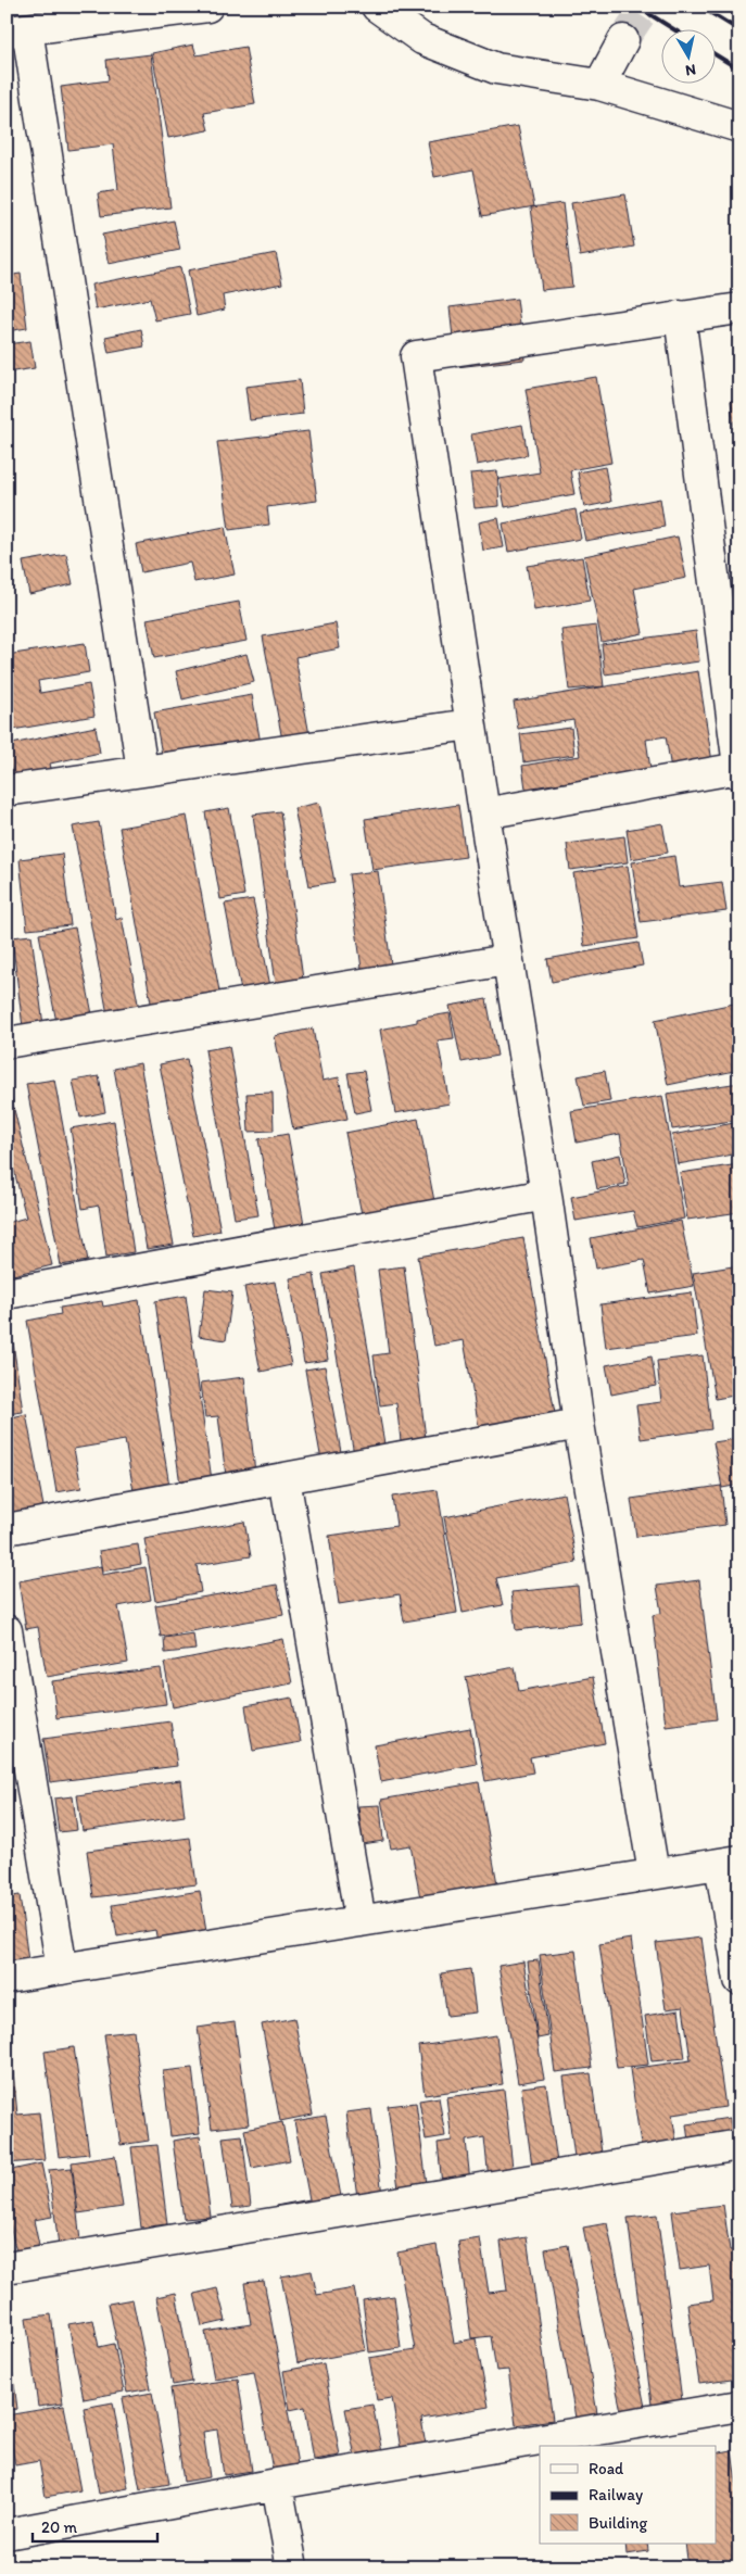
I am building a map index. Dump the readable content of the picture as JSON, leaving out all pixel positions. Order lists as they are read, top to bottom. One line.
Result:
{"legend":["Road","Railway","Building"],"scale_bar":"20 m","north":"bottom"}
